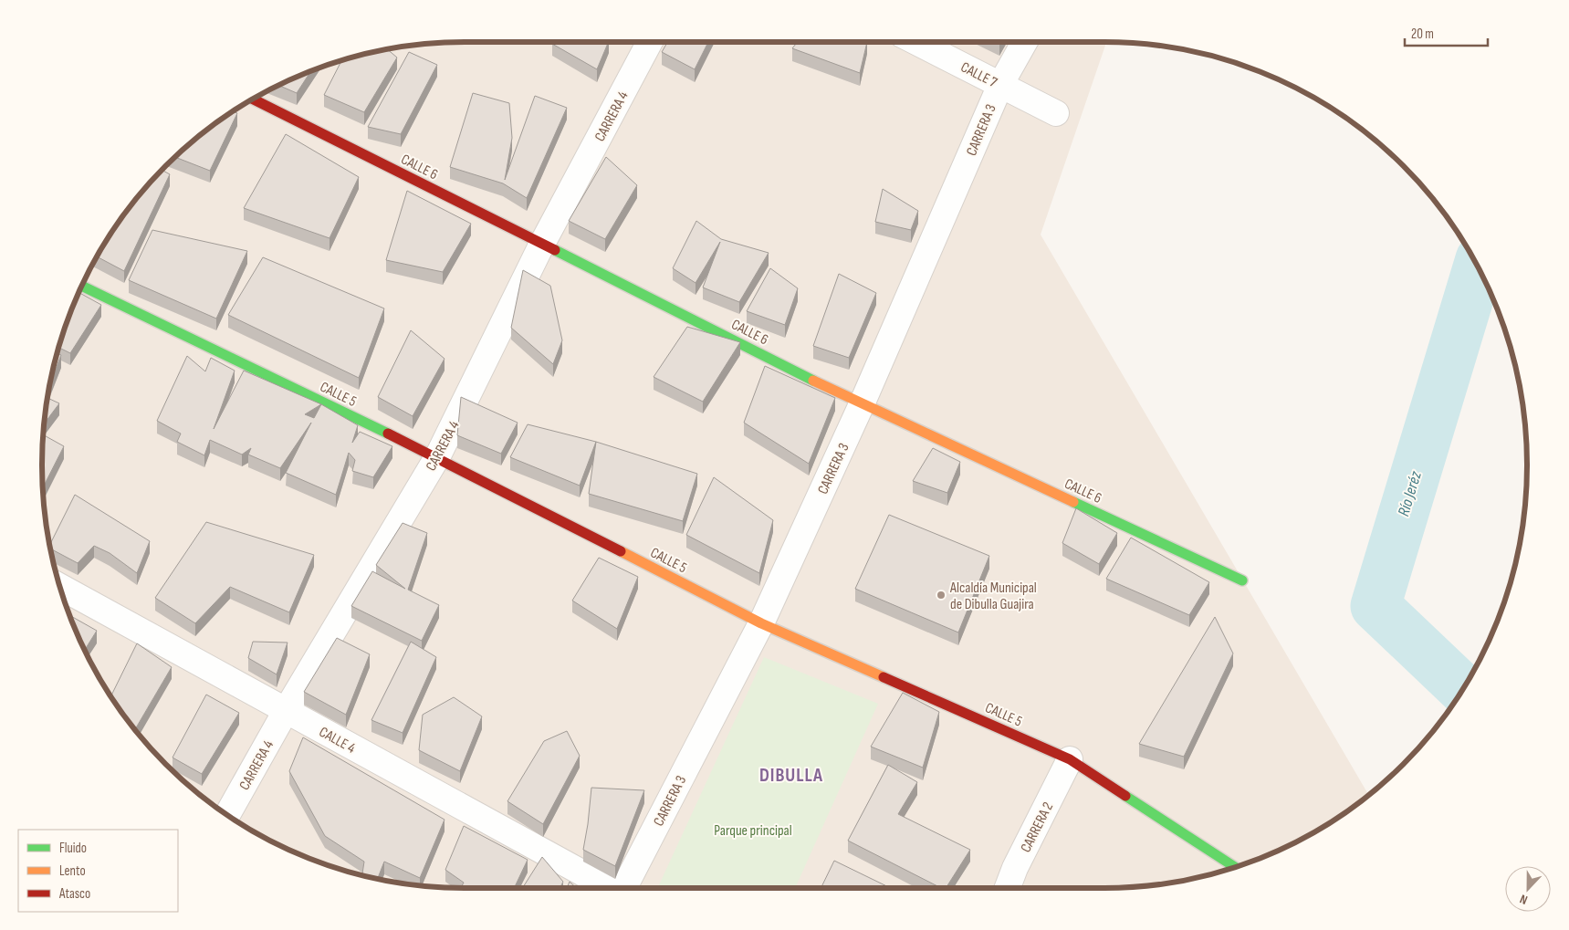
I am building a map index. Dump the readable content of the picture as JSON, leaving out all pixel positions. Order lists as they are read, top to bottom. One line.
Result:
{"streets":{"street":["CALLE 7","CARRERA 4","CARRERA 3","CALLE 6","CALLE 5","CALLE 4","CARRERA 2"]},"crossings":[["CALLE 7","CARRERA 3"],["CARRERA 4","CALLE 6"],["CARRERA 4","CALLE 5"],["CARRERA 4","CALLE 4"],["CARRERA 3","CALLE 6"],["CARRERA 3","CALLE 5"],["CALLE 5","CARRERA 2"]],"districts":["DIBULLA"],"water":["Río Jeréz"],"parks":["Parque principal"],"places":["Alcaldía Municipal de Dibulla Guajira"],"legend":["Fluido","Lento","Atasco"],"scale_bar":"20 m","north":"bottom"}
